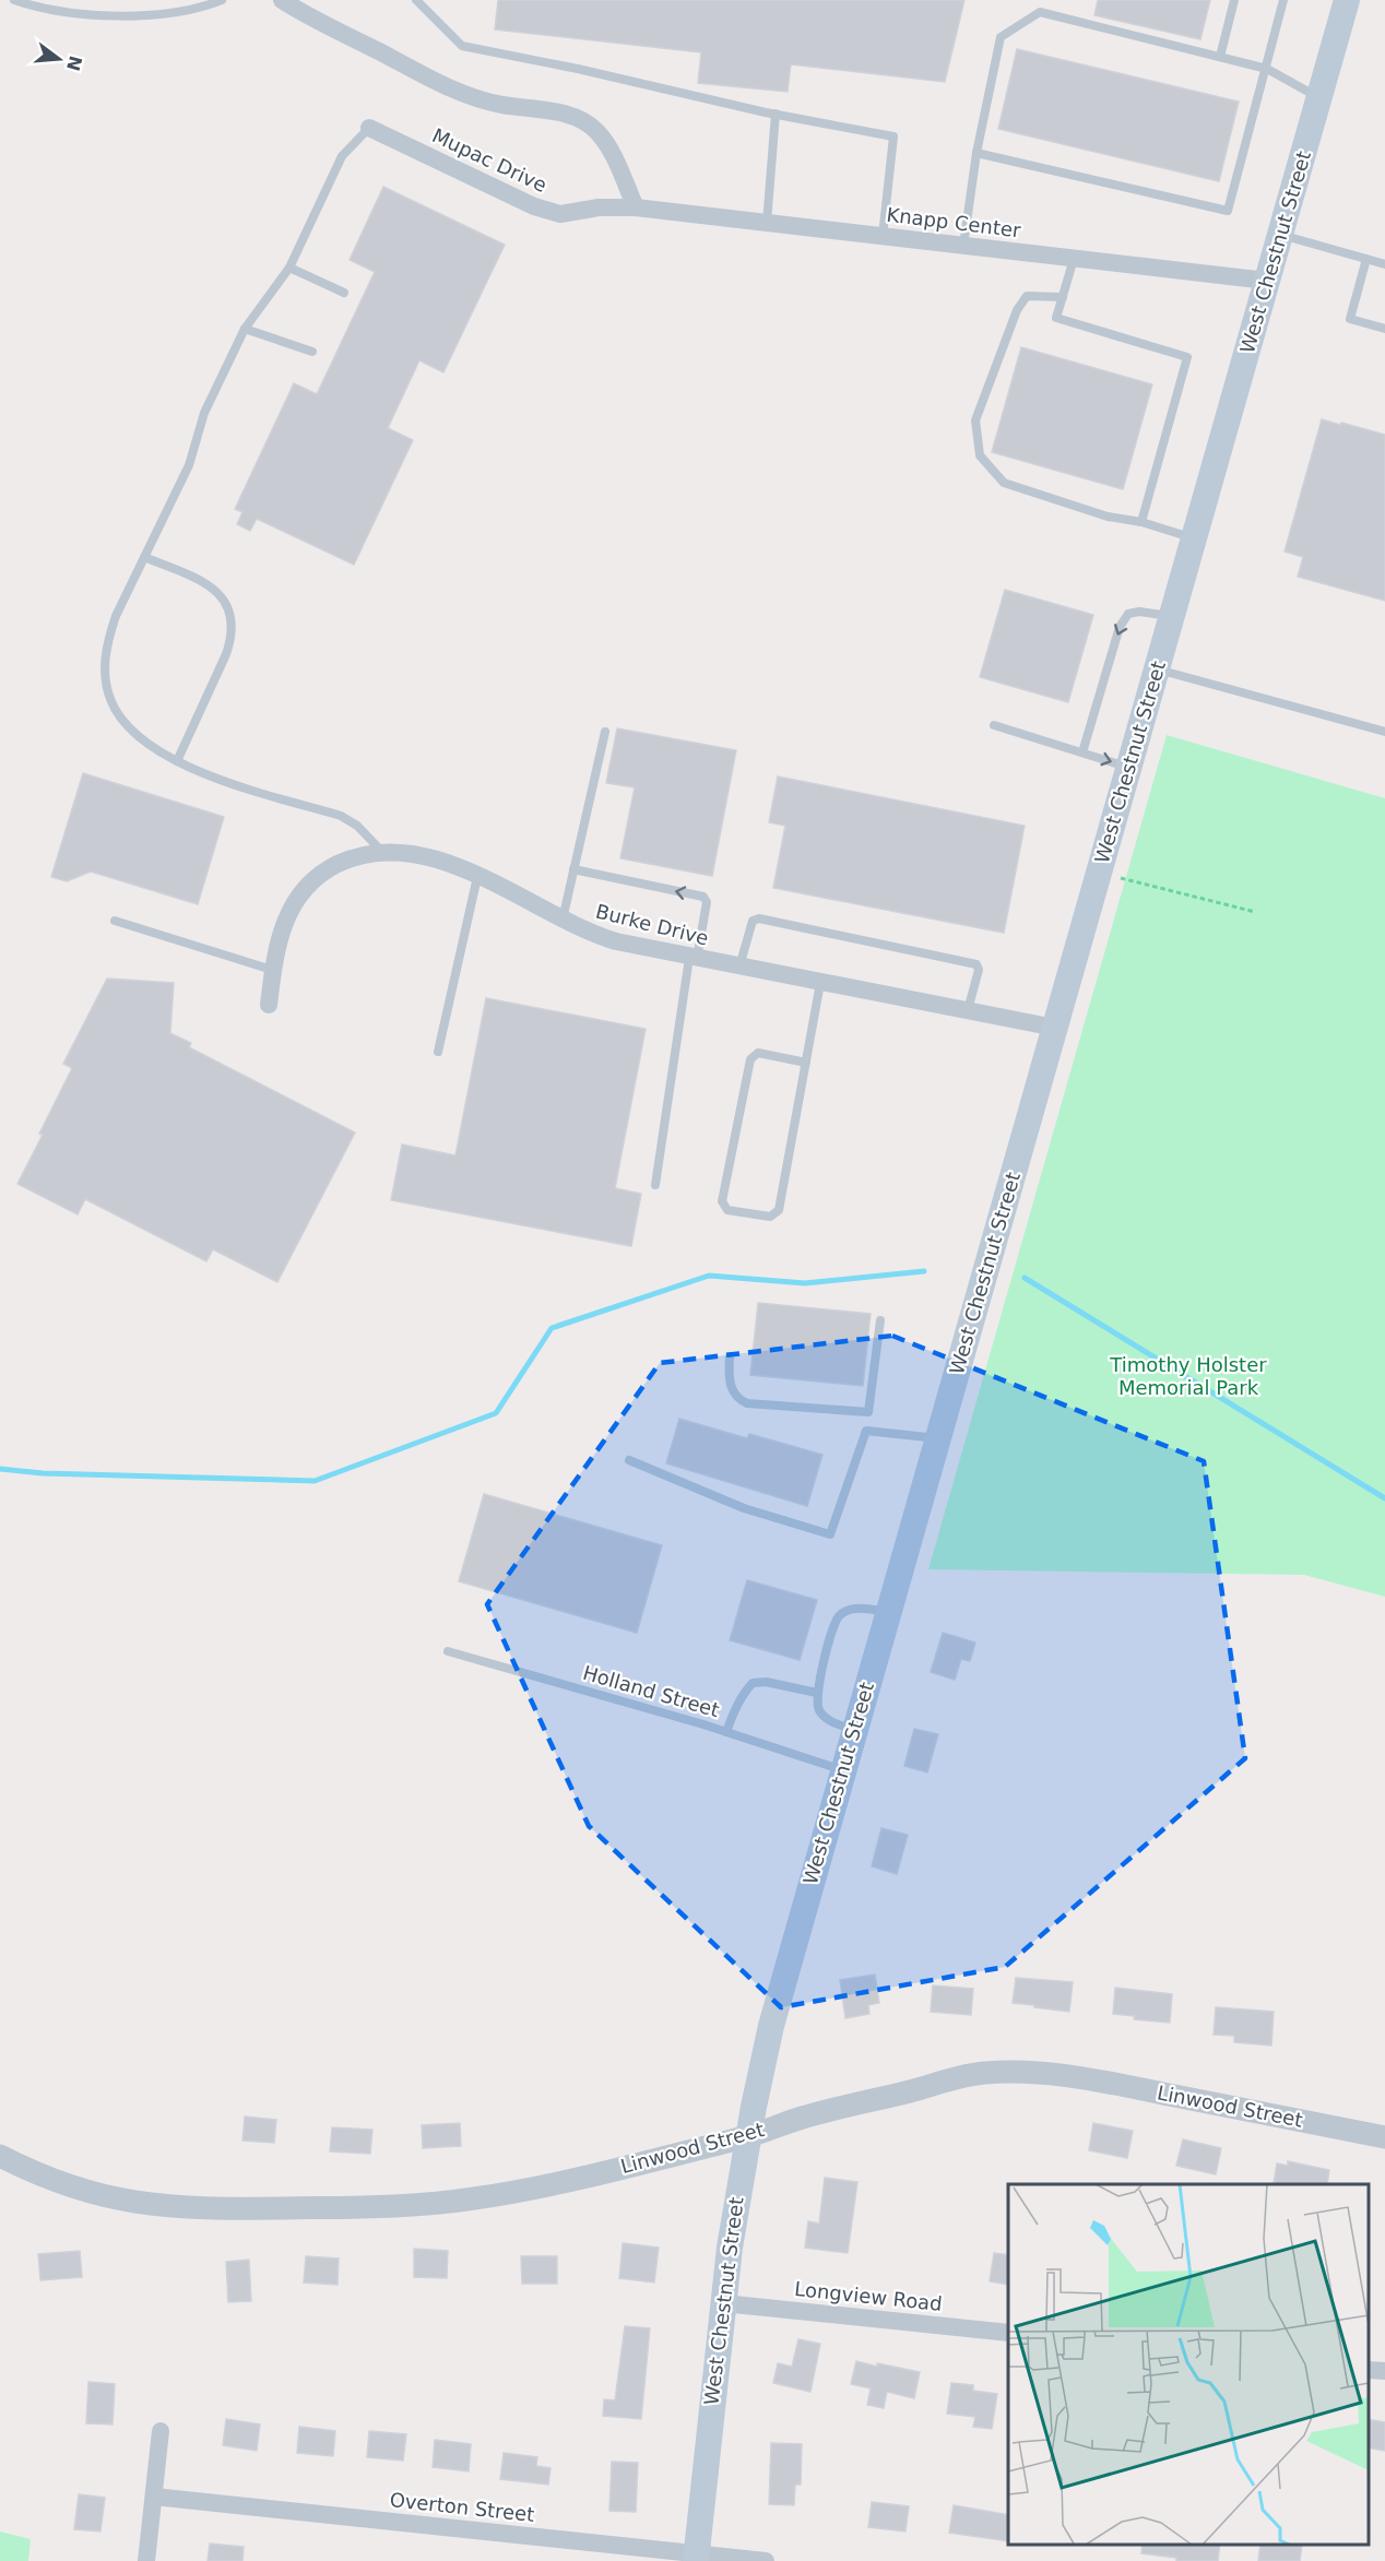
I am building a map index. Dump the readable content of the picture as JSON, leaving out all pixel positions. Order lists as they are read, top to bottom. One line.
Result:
{"streets":{"main road":["West Chestnut Street"],"street":["Mupac Drive","Knapp Center","Burke Drive","Linwood Street","Longview Road","Overton Street"],"lane":["Holland Street"]},"crossings":[["Mupac Drive","Knapp Center"],["Knapp Center","West Chestnut Street"],["West Chestnut Street","Burke Drive"],["West Chestnut Street","Holland Street"],["West Chestnut Street","Linwood Street"],["West Chestnut Street","Longview Road"],["West Chestnut Street","Overton Street"]],"parks":["Timothy Holster Memorial Park"],"north":"right"}
